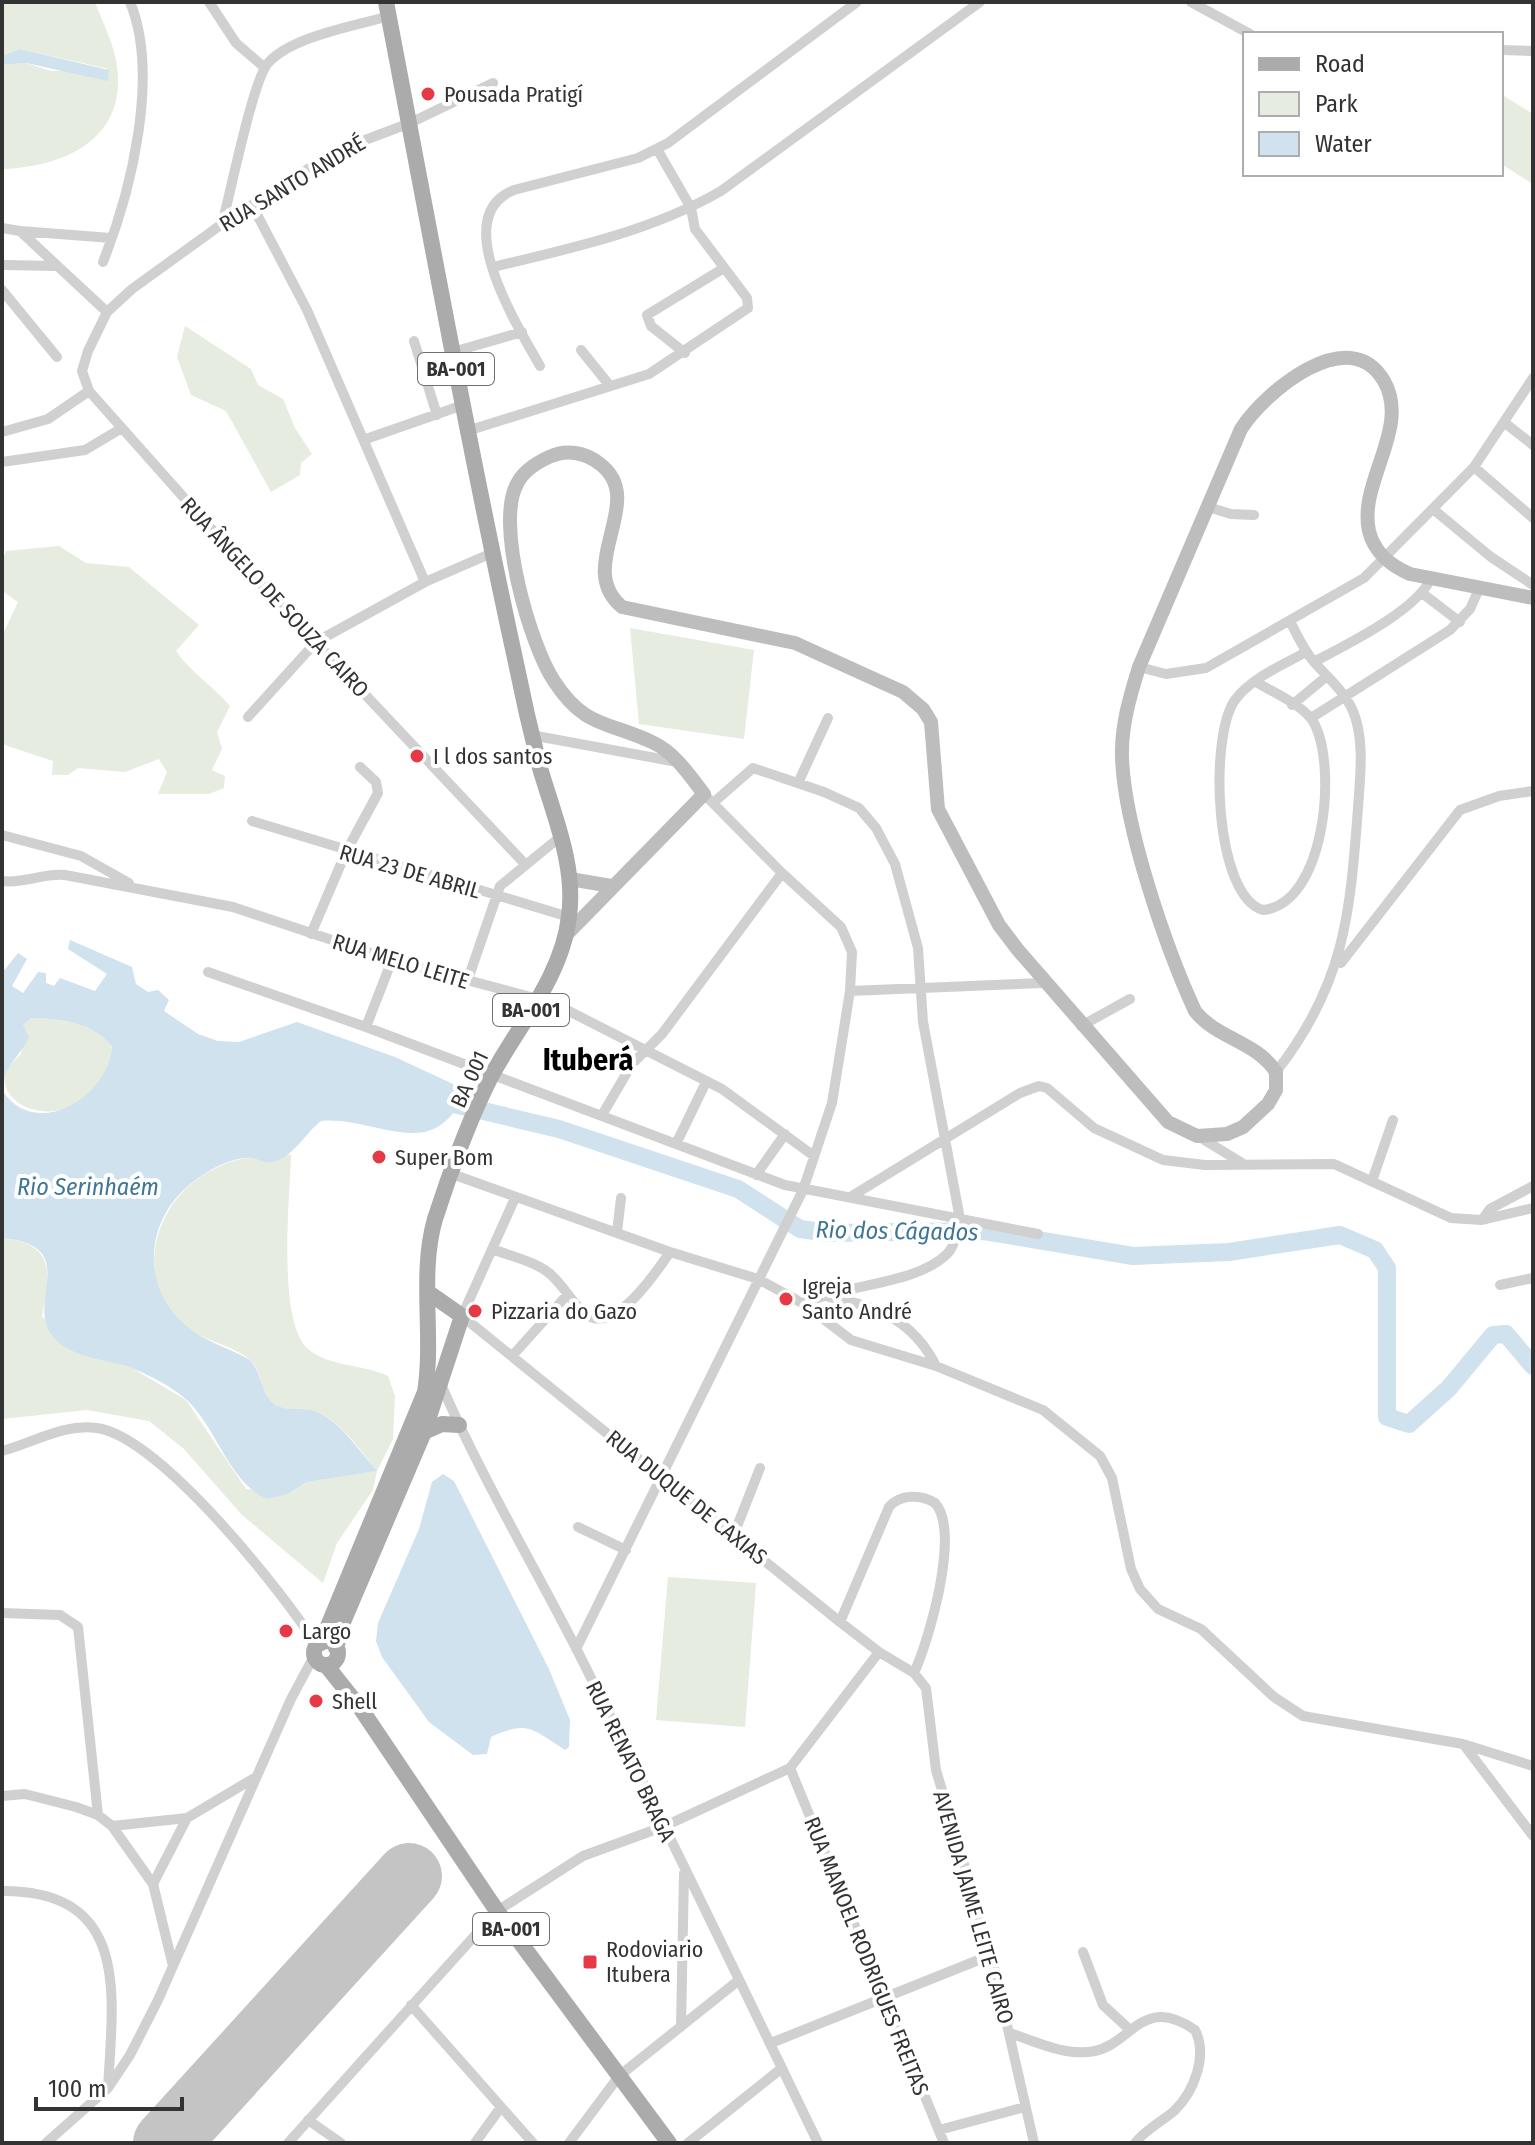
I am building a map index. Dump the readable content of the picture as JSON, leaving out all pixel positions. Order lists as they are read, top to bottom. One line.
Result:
{"streets":{"main road":["BA-001","BA 001"],"street":["RUA SANTO ANDRÉ","RUA ÂNGELO DE SOUZA CAIRO","RUA 23 DE ABRIL","RUA MELO LEITE","RUA DUQUE DE CAXIAS","RUA RENATO BRAGA","AVENIDA JAIME LEITE CAIRO","RUA MANOEL RODRIGUES FREITAS"]},"crossings":[["RUA SANTO ANDRÉ","BA-001"],["BA-001","RUA 23 DE ABRIL"],["BA-001","BA 001"],["RUA MELO LEITE","BA 001"],["RUA DUQUE DE CAXIAS","AVENIDA JAIME LEITE CAIRO"]],"districts":["Ituberá"],"water":["Rio Serinhaém","Rio dos Cágados"],"places":{"other":["Pousada Pratigí","I l dos santos","Super Bom","Igreja Santo André","Pizzaria do Gazo","Largo","Shell"],"transit":["Rodoviario Itubera"]},"legend":["Road","Park","Water"],"scale_bar":"100 m"}
